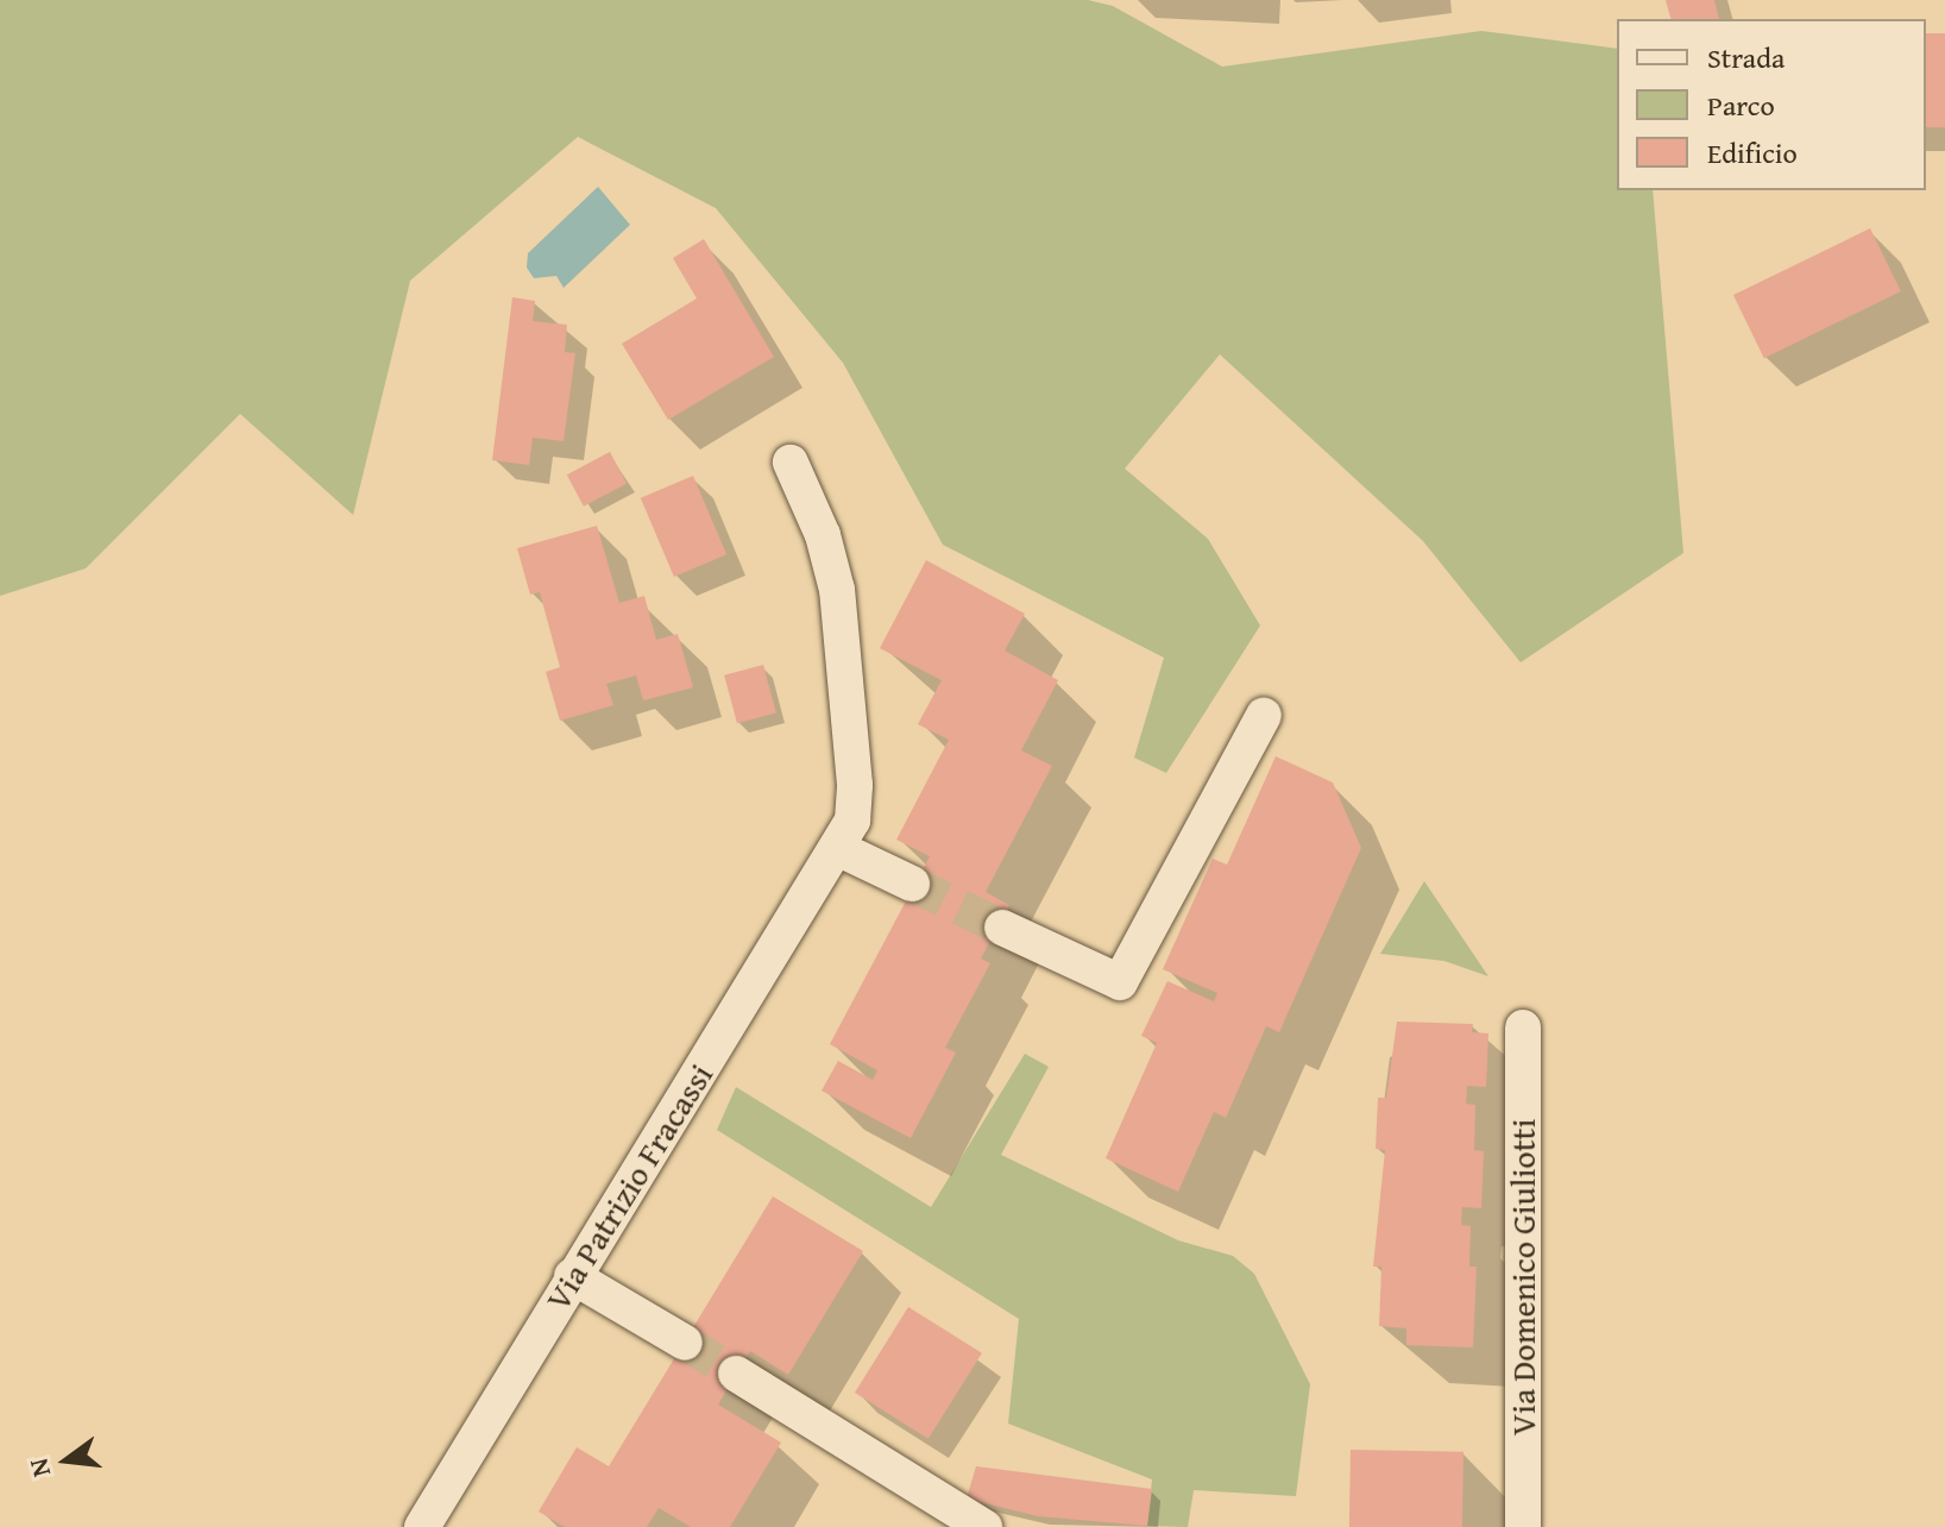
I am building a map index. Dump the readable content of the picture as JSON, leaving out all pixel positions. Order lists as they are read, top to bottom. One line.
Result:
{"streets":{"street":["Via Patrizio Fracassi","Via Domenico Giuliotti"]},"legend":["Strada","Parco","Edificio"],"north":"left"}
